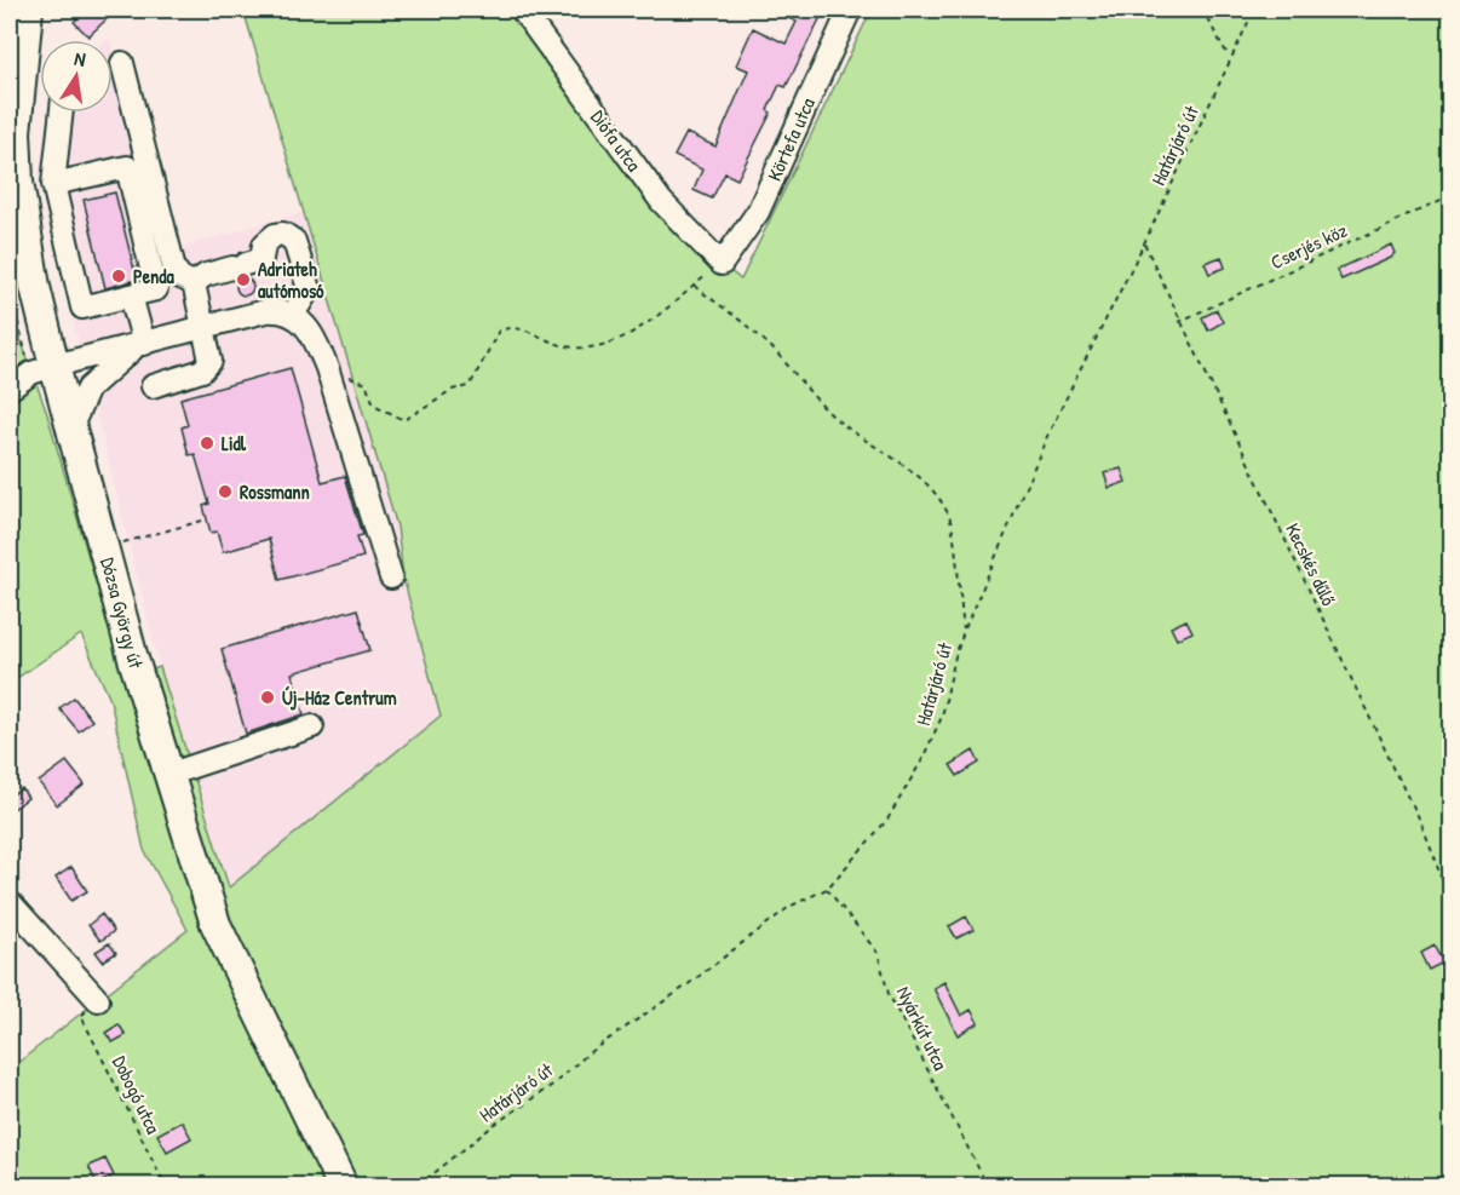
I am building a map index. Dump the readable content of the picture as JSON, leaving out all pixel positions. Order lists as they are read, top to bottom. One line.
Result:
{"streets":{"main road":["Dózsa György út"],"street":["Körtefa utca","Diófa utca"],"path":["Határjáró út","Cserjés köz","Kecskés dűlő","Nyárkút utca","Dobogó utca"]},"crossings":[["Körtefa utca","Diófa utca"],["Határjáró út","Kecskés dűlő"],["Határjáró út","Nyárkút utca"],["Cserjés köz","Kecskés dűlő"]],"places":["Penda","Adriateh autómosó","Lidl","Rossmann","Új-Ház Centrum"],"north":"top"}
